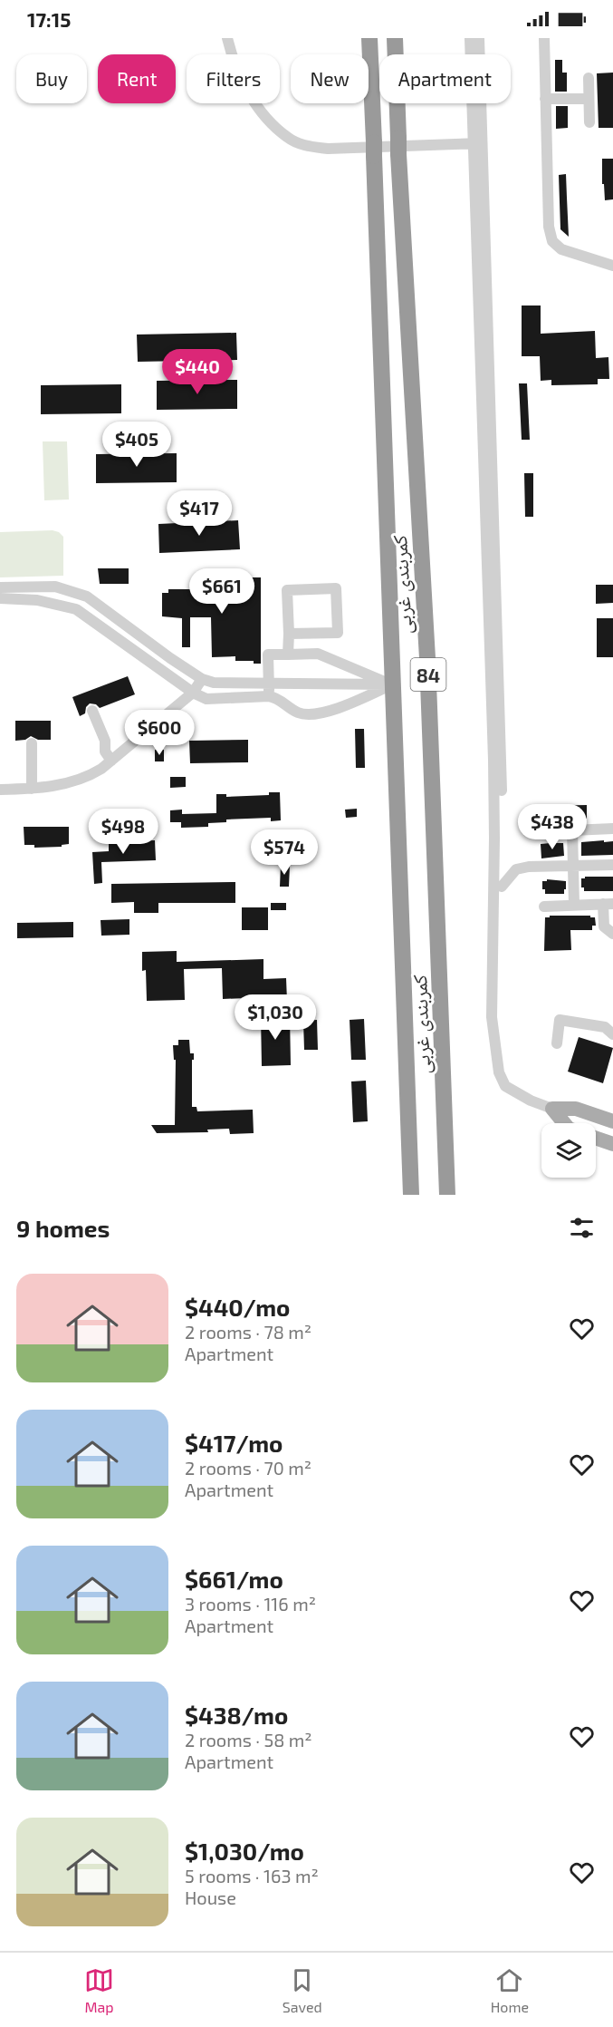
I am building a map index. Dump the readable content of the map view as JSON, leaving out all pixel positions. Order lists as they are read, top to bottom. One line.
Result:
{"streets":{"highway":["کمربندی غربی","84"]},"page":{"status":"17:15","chip":["Buy","Rent","Filters","New","Apartment"],"price":["$440","$405","$417","$661","$600","$438","$498","$574","$1,030"],"heading":"9 homes","list":[{"name":"$440/mo","note":"2 rooms · 78 m² · Apartment"},{"name":"$417/mo","note":"2 rooms · 70 m² · Apartment"},{"name":"$661/mo","note":"3 rooms · 116 m² · Apartment"},{"name":"$438/mo","note":"2 rooms · 58 m² · Apartment"},{"name":"$1,030/mo","note":"5 rooms · 163 m² · House"}],"tabs":["Map","Saved","Home"]}}
